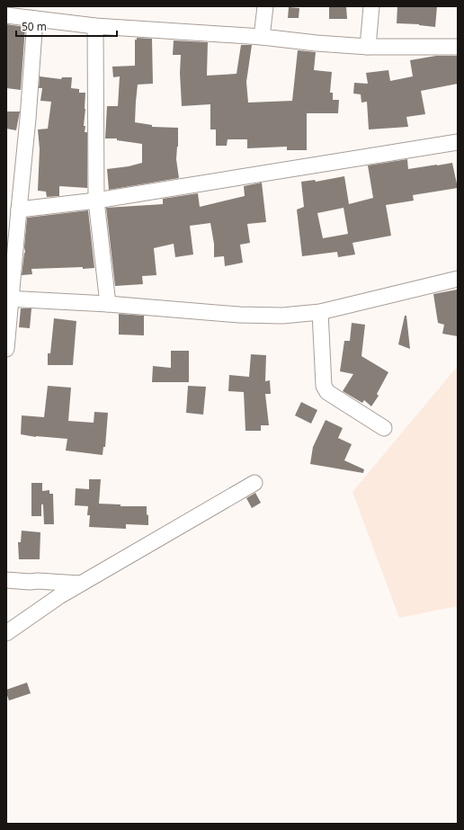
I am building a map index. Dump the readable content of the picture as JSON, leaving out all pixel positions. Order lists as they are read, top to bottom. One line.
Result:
{"scale_bar":"50 m"}
